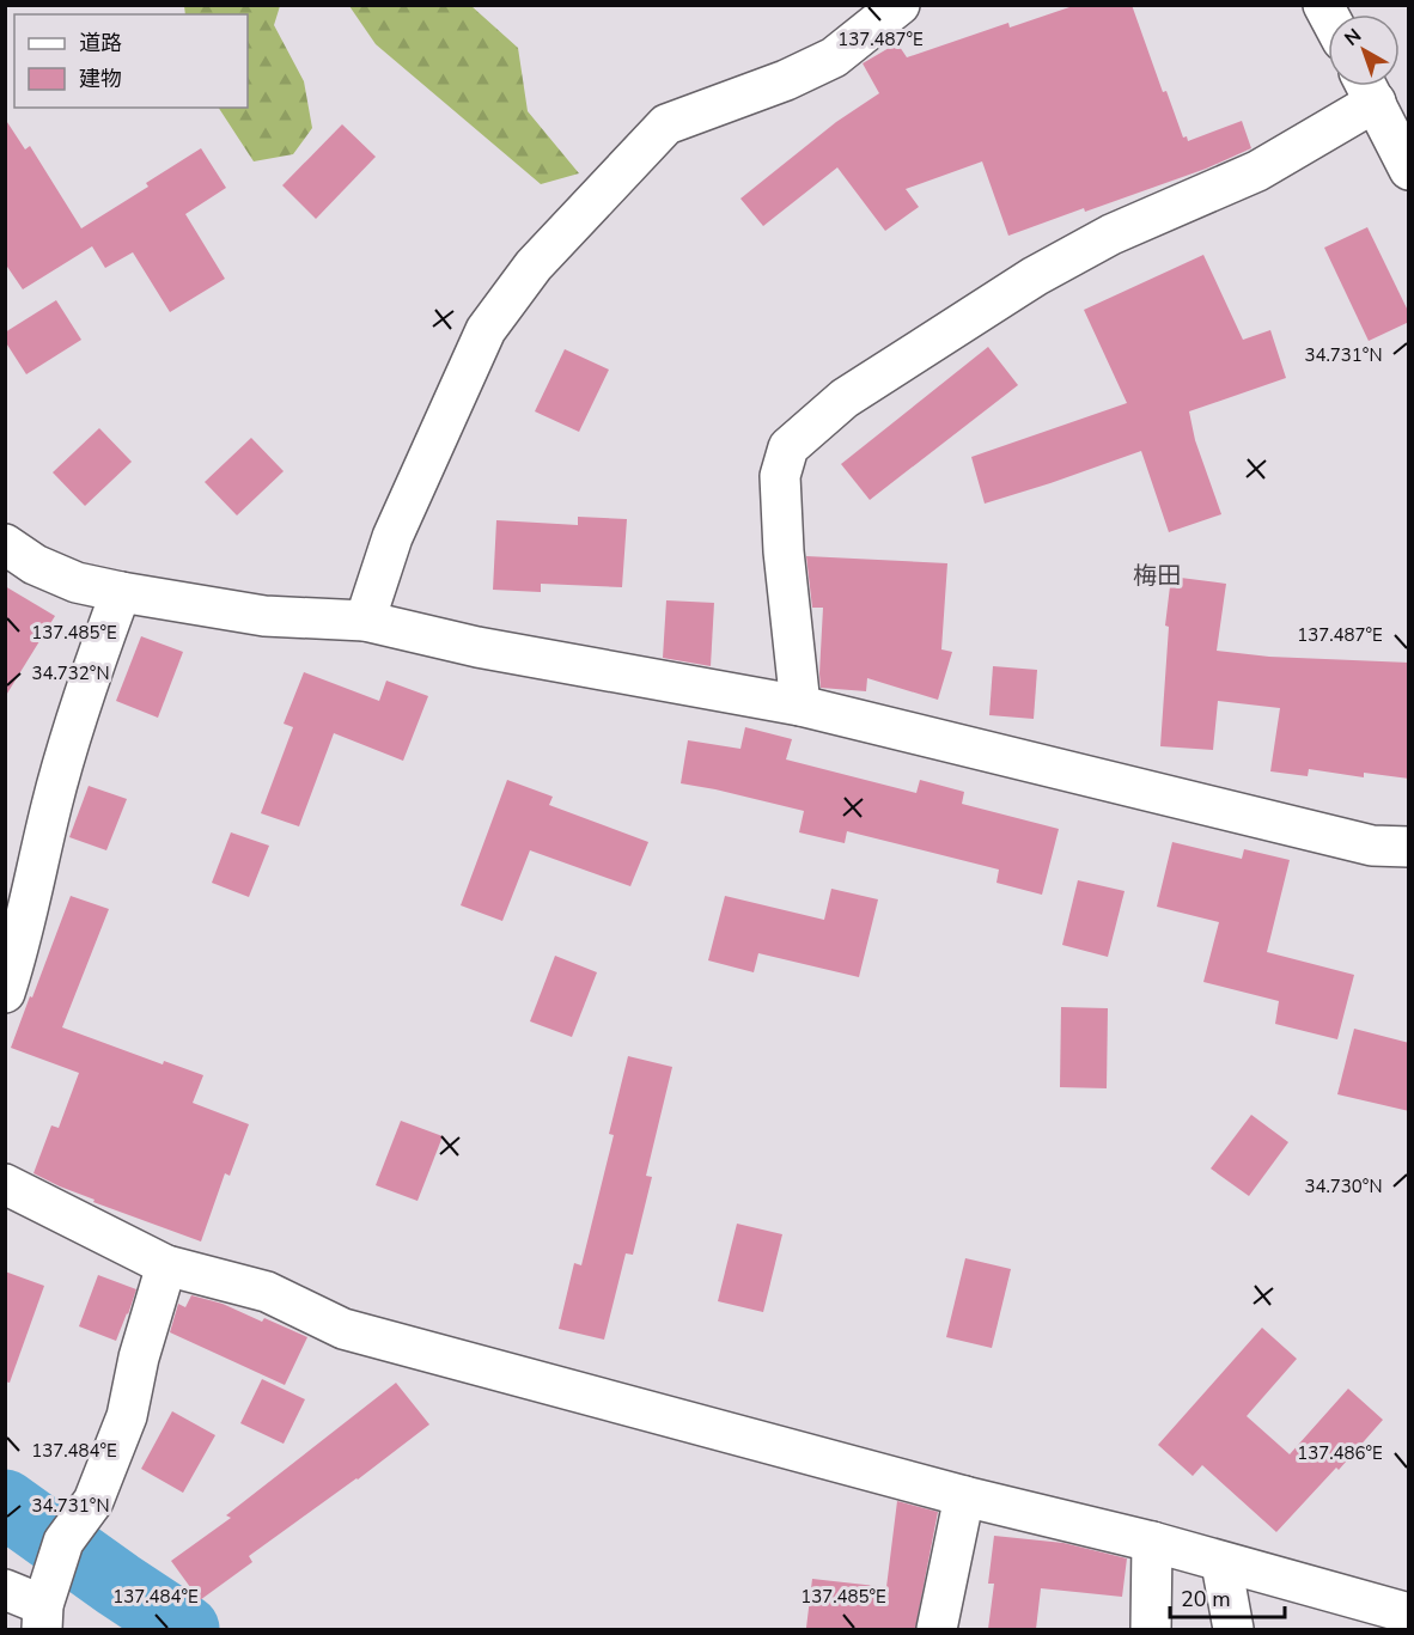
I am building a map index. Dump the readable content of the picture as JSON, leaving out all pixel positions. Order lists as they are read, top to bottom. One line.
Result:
{"districts":["梅田"],"legend":["道路","建物"],"scale_bar":"20 m","north":"top left","coordinates":["137.487°E","34.731°N","137.485°E","34.732°N","34.730°N","137.484°E","137.486°E"]}
